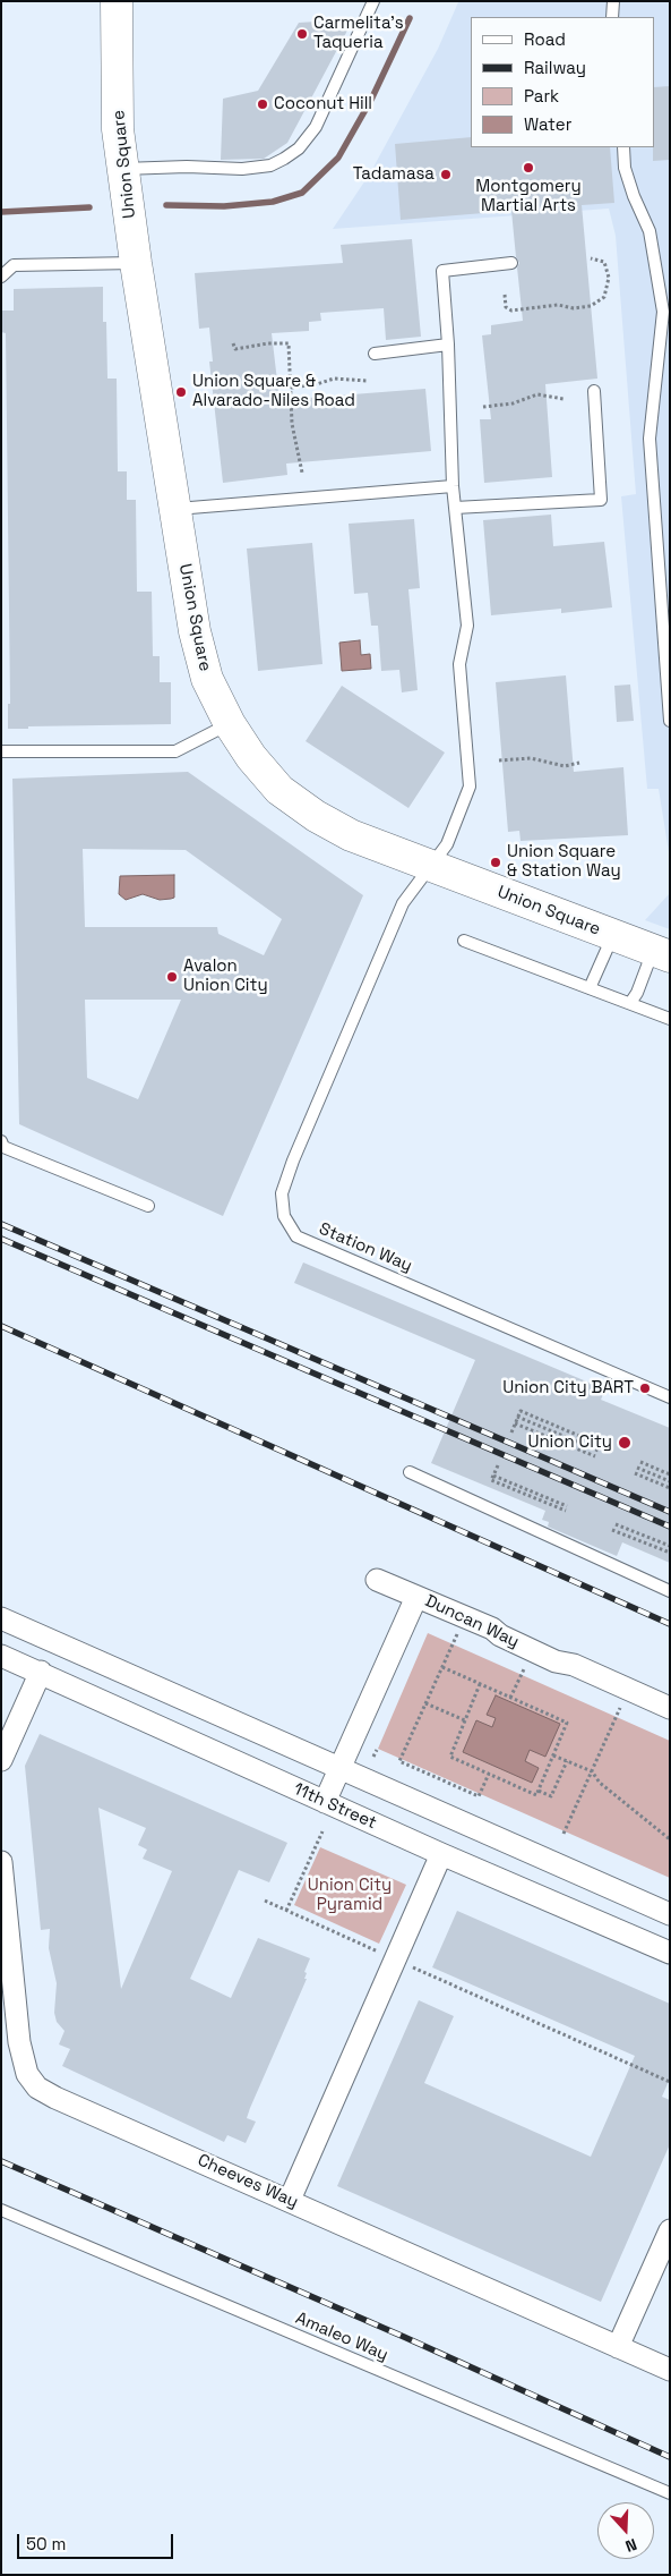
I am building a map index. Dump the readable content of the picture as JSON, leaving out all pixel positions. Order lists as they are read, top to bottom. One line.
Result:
{"streets":{"street":["Union Square","Duncan Way","11th Street","Cheeves Way"],"lane":["Station Way","Amaleo Way"]},"crossings":[["Union Square","Station Way"],["Duncan Way","11th Street"]],"parks":["Union City Pyramid"],"places":["Carmelita's Taqueria","Coconut Hill","Montgomery Martial Arts","Tadamasa","Union Square & Alvarado-Niles Road","Union Square & Station Way","Avalon Union City","Union City BART","Union City"],"legend":["Road","Railway","Park","Water"],"scale_bar":"50 m","north":"bottom"}
